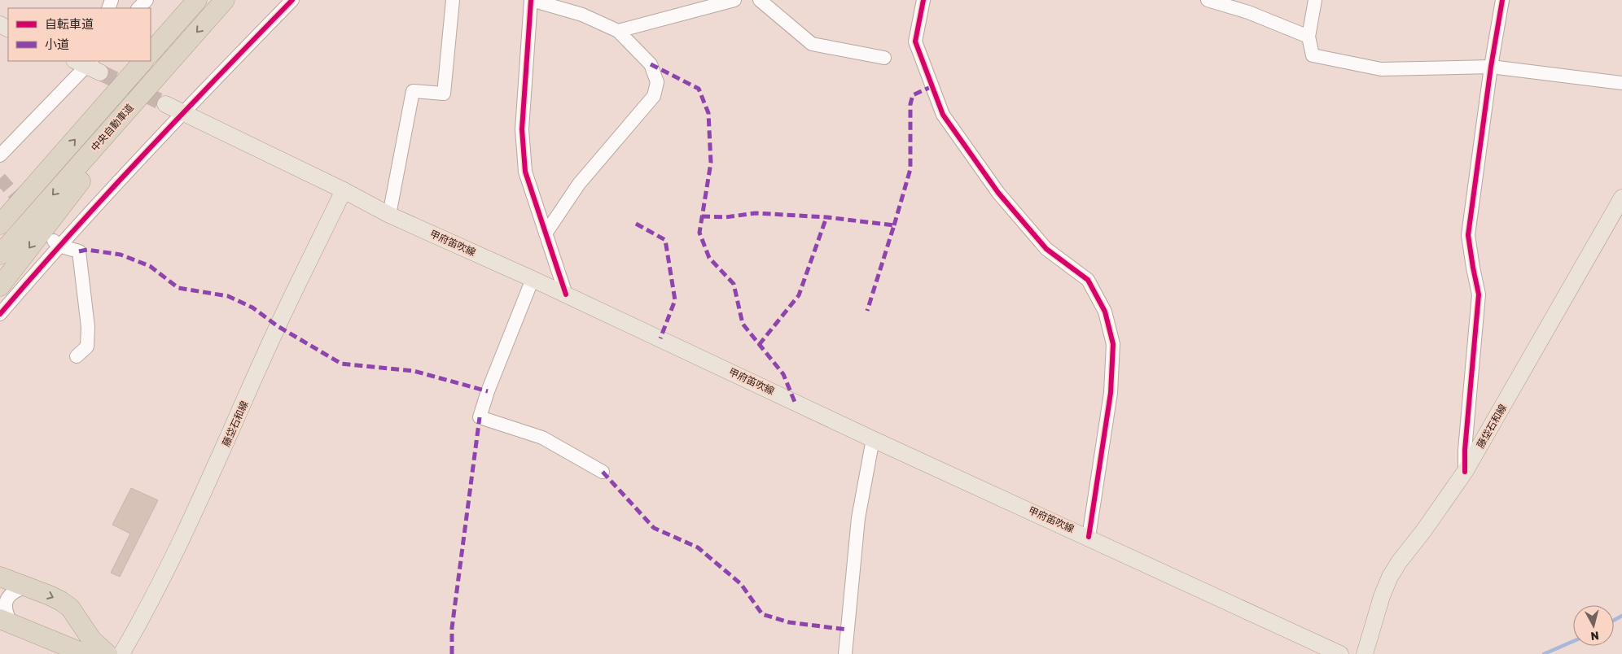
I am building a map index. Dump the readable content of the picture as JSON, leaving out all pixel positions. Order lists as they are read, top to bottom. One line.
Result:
{"streets":{"highway":["中央自動車道"],"main road":["甲府笛吹線","藤垈石和線"]},"crossings":[["甲府笛吹線","藤垈石和線"]],"legend":["自転車道","小道"],"north":"bottom"}
